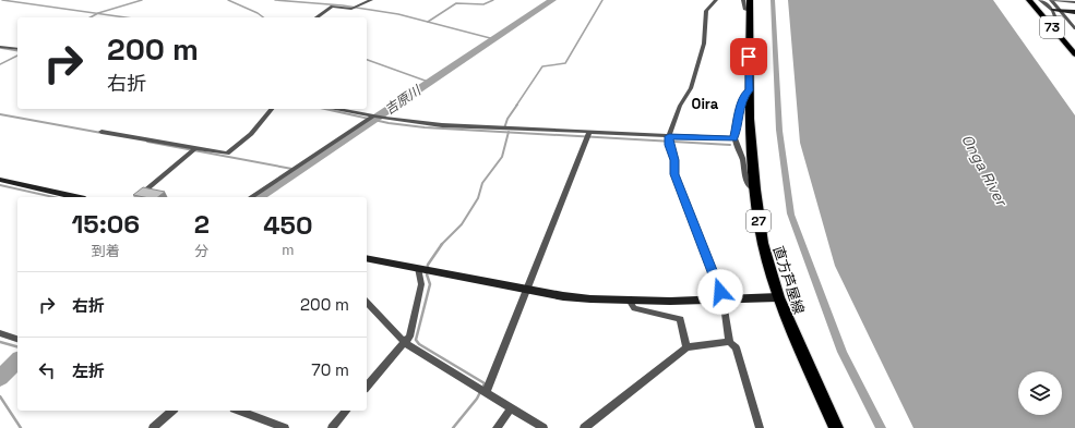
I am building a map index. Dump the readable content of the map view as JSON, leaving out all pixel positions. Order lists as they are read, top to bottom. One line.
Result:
{"streets":{"main road":["73","27","直方芦屋線"]},"districts":["Oira"],"water":["吉原川","Onga River"],"page":{"turn":["200 m","右折"],"eta":["15:06","到着","2","分","450","m"],"list":[{"name":"右折","value":"200 m"},{"name":"左折","value":"70 m"}]}}
